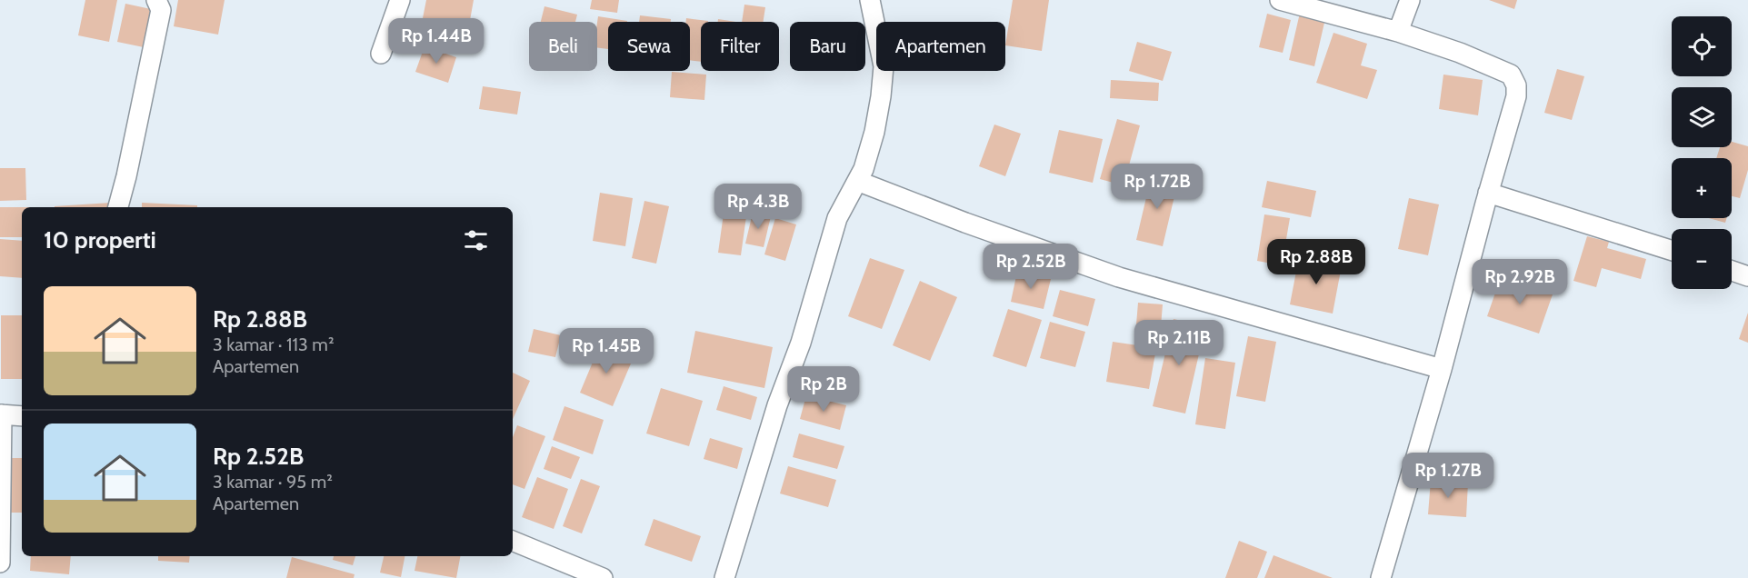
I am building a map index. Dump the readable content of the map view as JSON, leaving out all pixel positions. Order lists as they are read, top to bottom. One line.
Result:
{"page":{"map_buttons":["+","−"],"price":["Rp 1.44B","Rp 1.72B","Rp 4.3B","Rp 2.88B","Rp 2.52B","Rp 2.92B","Rp 2.11B","Rp 1.45B","Rp 2B","Rp 1.27B"],"chip":["Beli","Sewa","Filter","Baru","Apartemen"],"heading":"10 properti","list":[{"name":"Rp 2.88B","note":"3 kamar · 113 m² · Apartemen"},{"name":"Rp 2.52B","note":"3 kamar · 95 m² · Apartemen"}]}}
